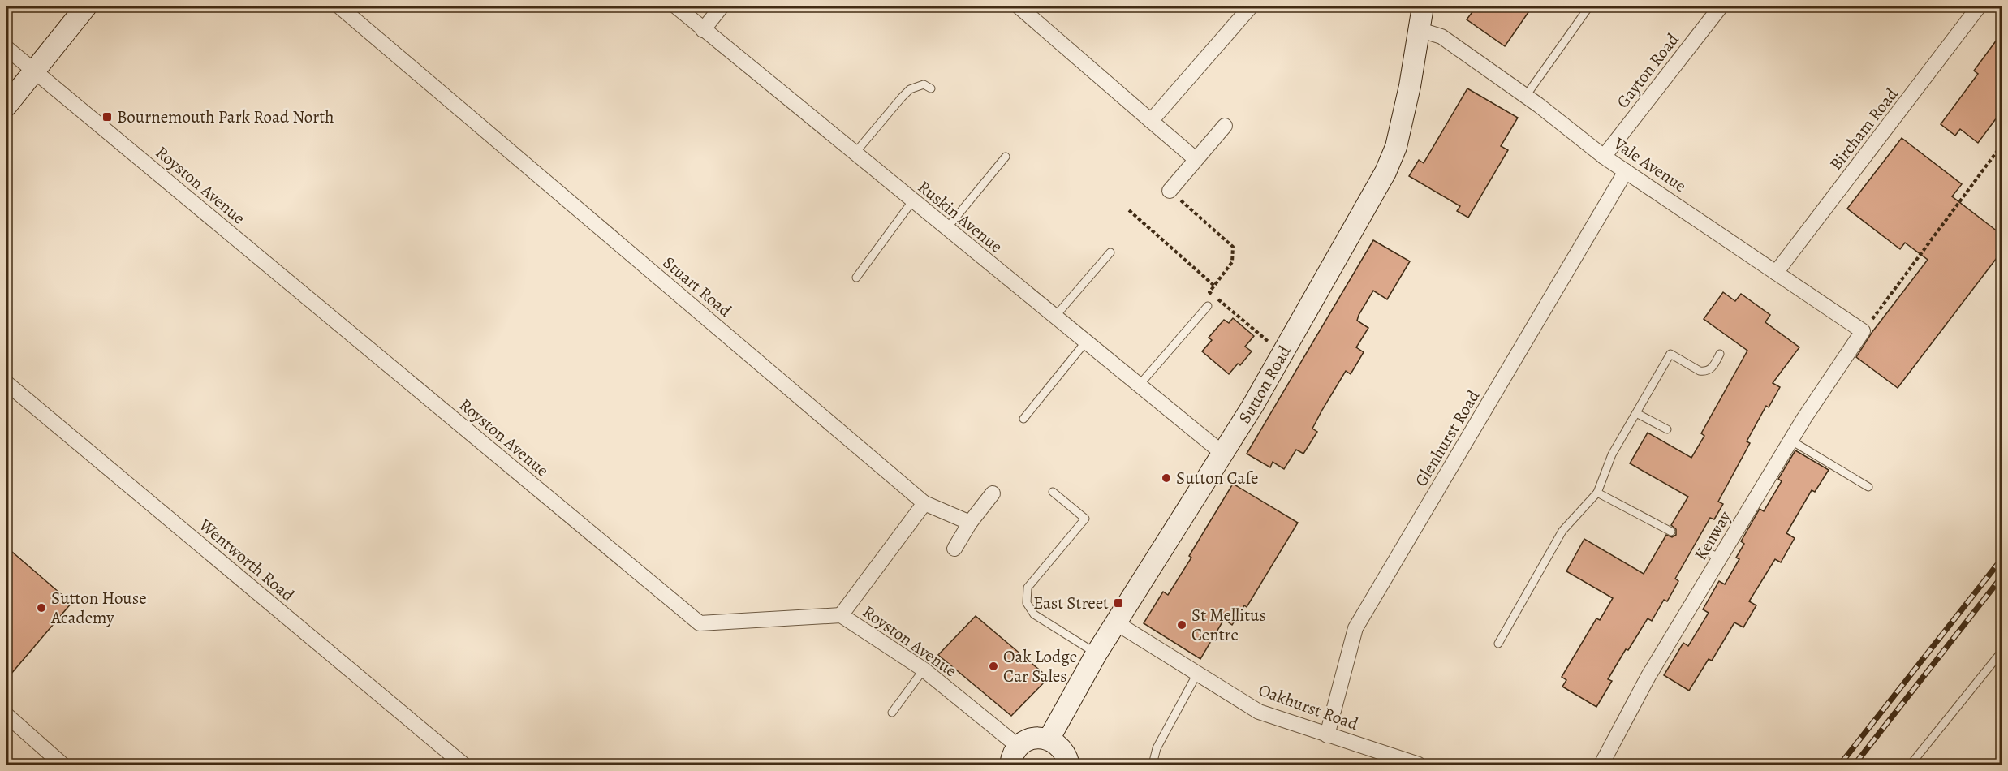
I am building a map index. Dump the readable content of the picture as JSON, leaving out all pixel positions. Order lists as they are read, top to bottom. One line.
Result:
{"streets":{"main road":["Sutton Road"],"street":["Gayton Road","Bircham Road","Vale Avenue","Royston Avenue","Ruskin Avenue","Stuart Road","Glenhurst Road","Kenway","Wentworth Road","Oakhurst Road"]},"crossings":[["Gayton Road","Vale Avenue"],["Bircham Road","Vale Avenue"],["Vale Avenue","Sutton Road"],["Vale Avenue","Glenhurst Road"],["Vale Avenue","Kenway"],["Ruskin Avenue","Sutton Road"],["Sutton Road","Oakhurst Road"],["Glenhurst Road","Oakhurst Road"]],"places":{"transit":["Bournemouth Park Road North","East Street"],"other":["Sutton Cafe","Sutton House Academy","St Mellitus Centre","Oak Lodge Car Sales"]}}
